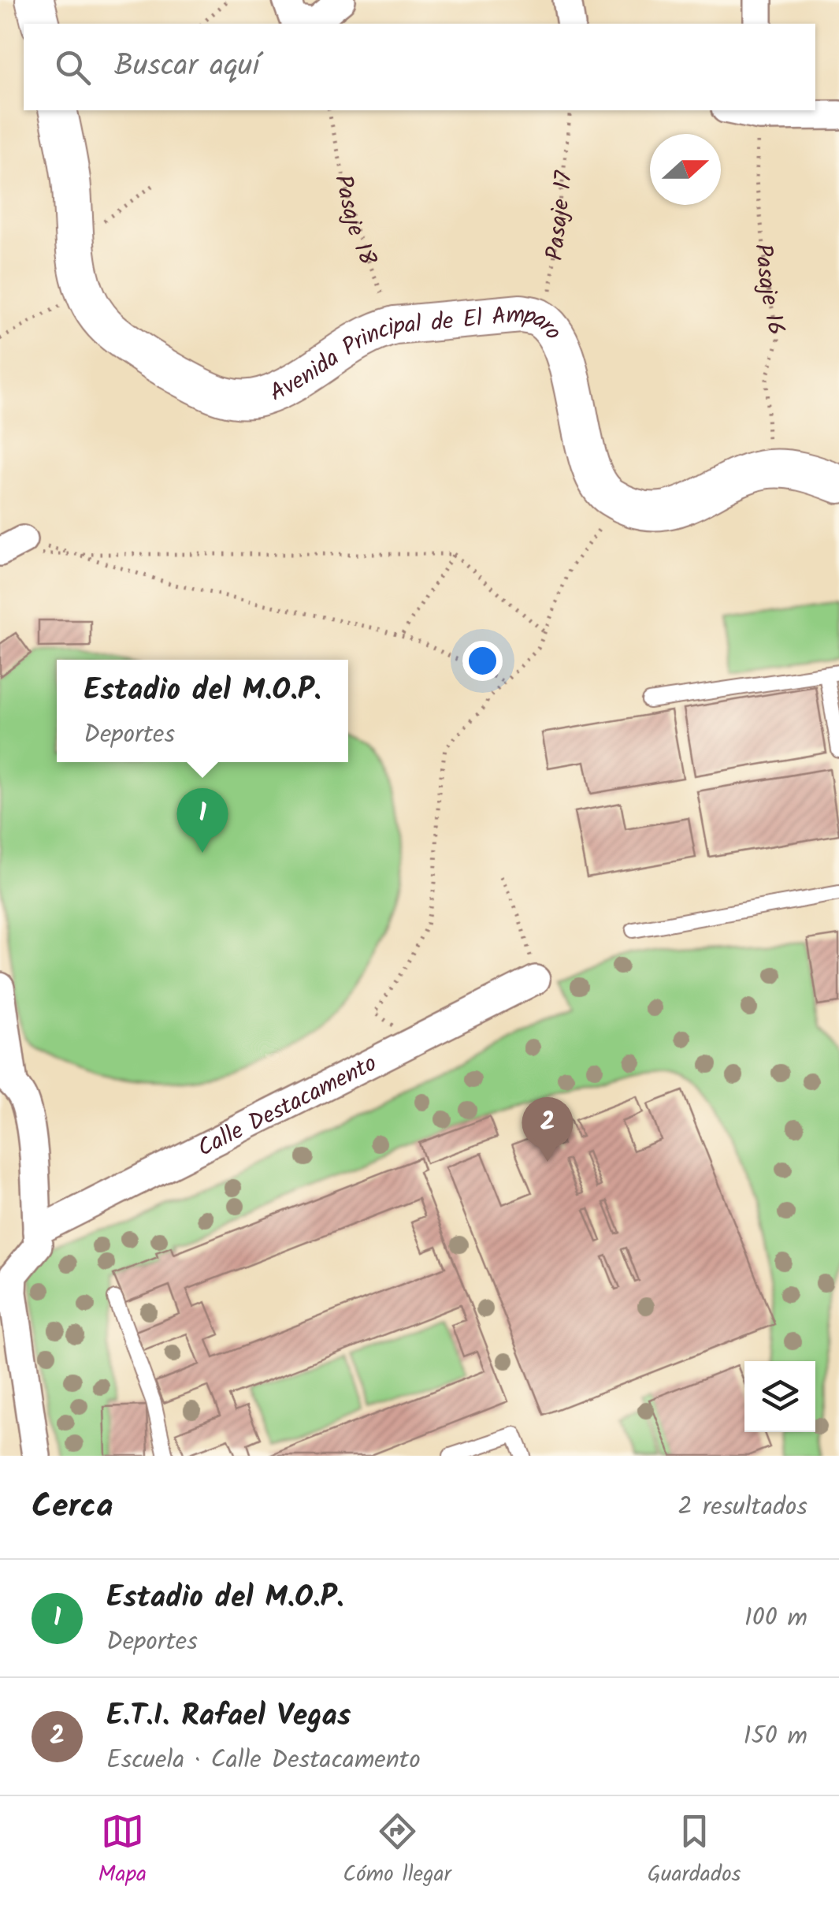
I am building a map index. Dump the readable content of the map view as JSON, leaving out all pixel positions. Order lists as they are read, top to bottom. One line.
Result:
{"streets":{"main road":["Avenida Principal de El Amparo"],"street":["Calle Destacamento"],"path":["Pasaje 17","Pasaje 18","Pasaje 16"]},"crossings":[["Pasaje 17","Avenida Principal de El Amparo"],["Pasaje 18","Avenida Principal de El Amparo"],["Pasaje 16","Avenida Principal de El Amparo"]],"north":"right","page":{"search":"Buscar aquí","popup":["Estadio del M.O.P.","Deportes"],"pins":["1","2"],"heading":["Cerca","2 resultados"],"list":[{"mark":"1","name":"Estadio del M.O.P.","note":"Deportes","value":"100 m"},{"mark":"2","name":"E.T.I. Rafael Vegas","note":"Escuela · Calle Destacamento","value":"150 m"}],"nav":["Mapa","Cómo llegar","Guardados"]}}
